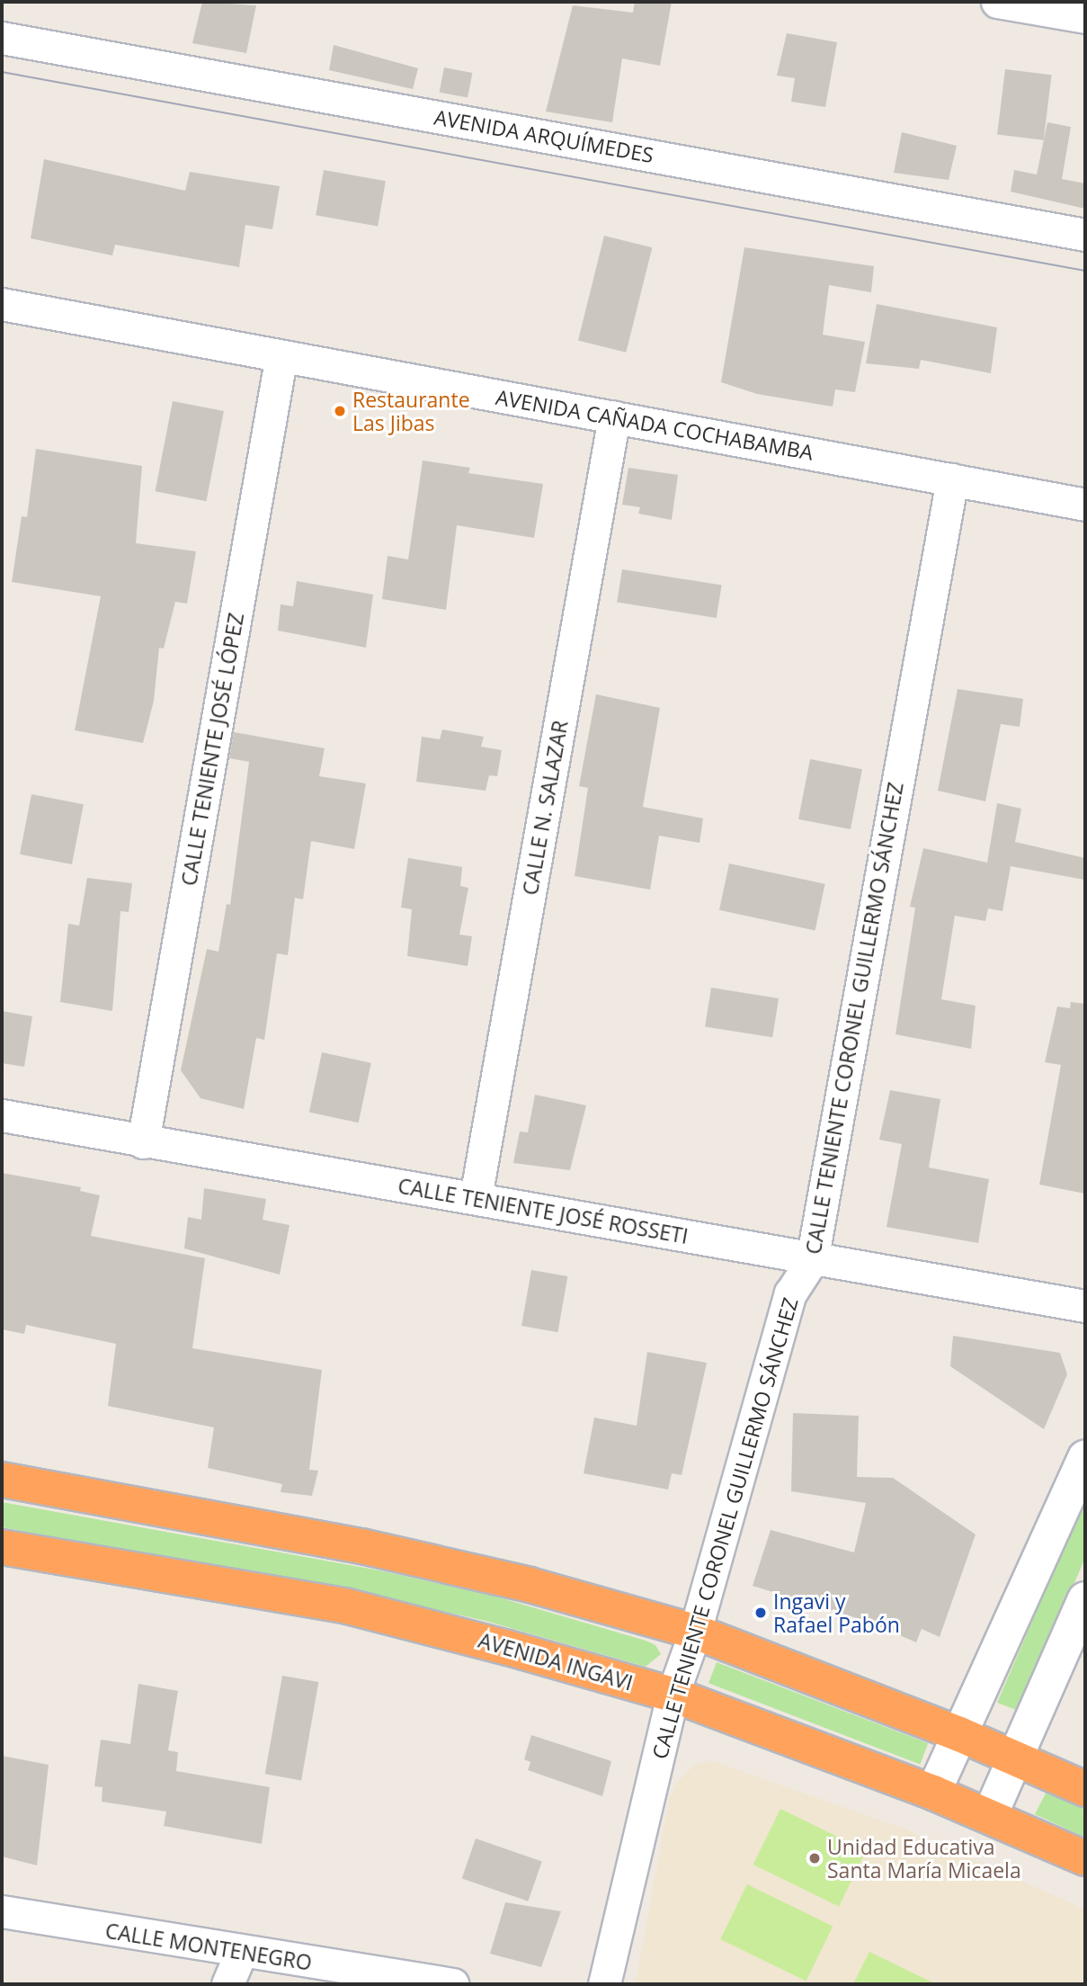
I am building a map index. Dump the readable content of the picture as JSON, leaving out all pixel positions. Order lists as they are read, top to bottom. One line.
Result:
{"streets":{"highway":["AVENIDA INGAVI"],"street":["AVENIDA ARQUÍMEDES","AVENIDA CAÑADA COCHABAMBA","CALLE TENIENTE JOSÉ LÓPEZ","CALLE N. SALAZAR","CALLE TENIENTE CORONEL GUILLERMO SÁNCHEZ","CALLE TENIENTE JOSÉ ROSSETI","CALLE MONTENEGRO"]},"crossings":[["AVENIDA CAÑADA COCHABAMBA","CALLE TENIENTE JOSÉ LÓPEZ"],["AVENIDA CAÑADA COCHABAMBA","CALLE N. SALAZAR"],["AVENIDA CAÑADA COCHABAMBA","CALLE TENIENTE CORONEL GUILLERMO SÁNCHEZ"],["CALLE TENIENTE JOSÉ LÓPEZ","CALLE TENIENTE JOSÉ ROSSETI"],["CALLE N. SALAZAR","CALLE TENIENTE JOSÉ ROSSETI"],["CALLE TENIENTE CORONEL GUILLERMO SÁNCHEZ","CALLE TENIENTE JOSÉ ROSSETI"],["CALLE TENIENTE CORONEL GUILLERMO SÁNCHEZ","AVENIDA INGAVI"]],"places":["Restaurante Las Jibas","Ingavi y Rafael Pabón","Unidad Educativa Santa María Micaela"]}
